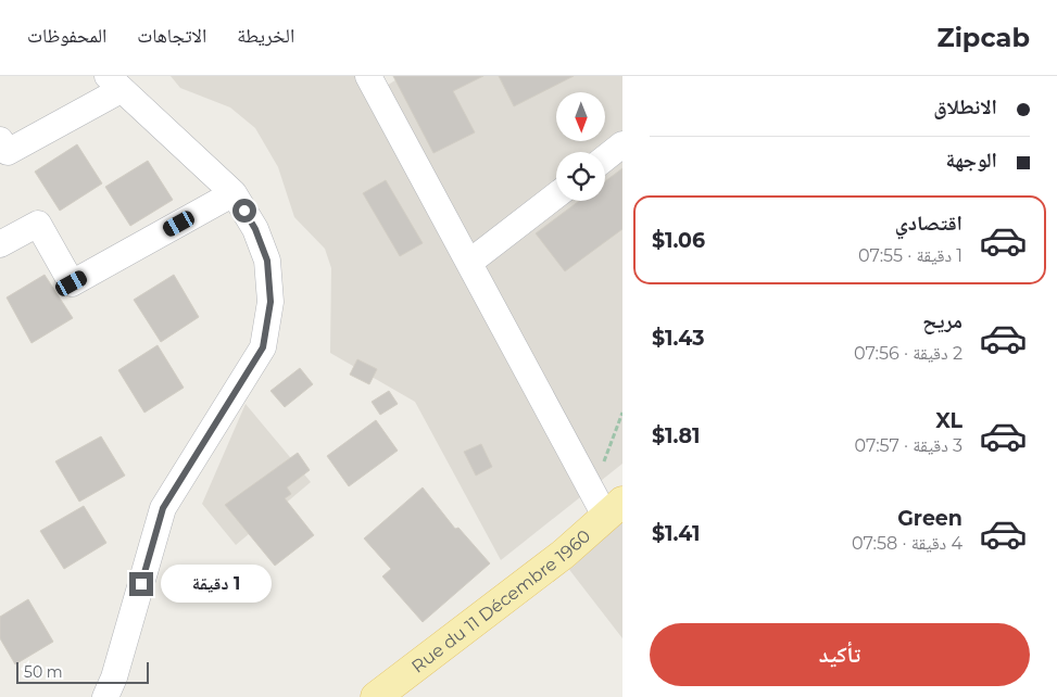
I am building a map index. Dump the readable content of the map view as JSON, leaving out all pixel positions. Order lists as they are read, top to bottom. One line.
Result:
{"streets":{"main road":["Rue du 11 Décembre 1960"]},"scale_bar":"50 m","north":"bottom","page":{"header":"Zipcab","nav":["الخريطة","الاتجاهات","المحفوظات"],"banner":["الانطلاق","الوجهة"],"list":[{"name":"اقتصادي","note":"1 دقيقة · 07:55","value":"$1.06"},{"name":"مريح","note":"2 دقيقة · 07:56","value":"$1.43"},{"name":"XL","note":"3 دقيقة · 07:57","value":"$1.81"},{"name":"Green","note":"4 دقيقة · 07:58","value":"$1.41"}],"bubble":"1 دقيقة","buttons":"تأكيد","scale":"50 m"}}
